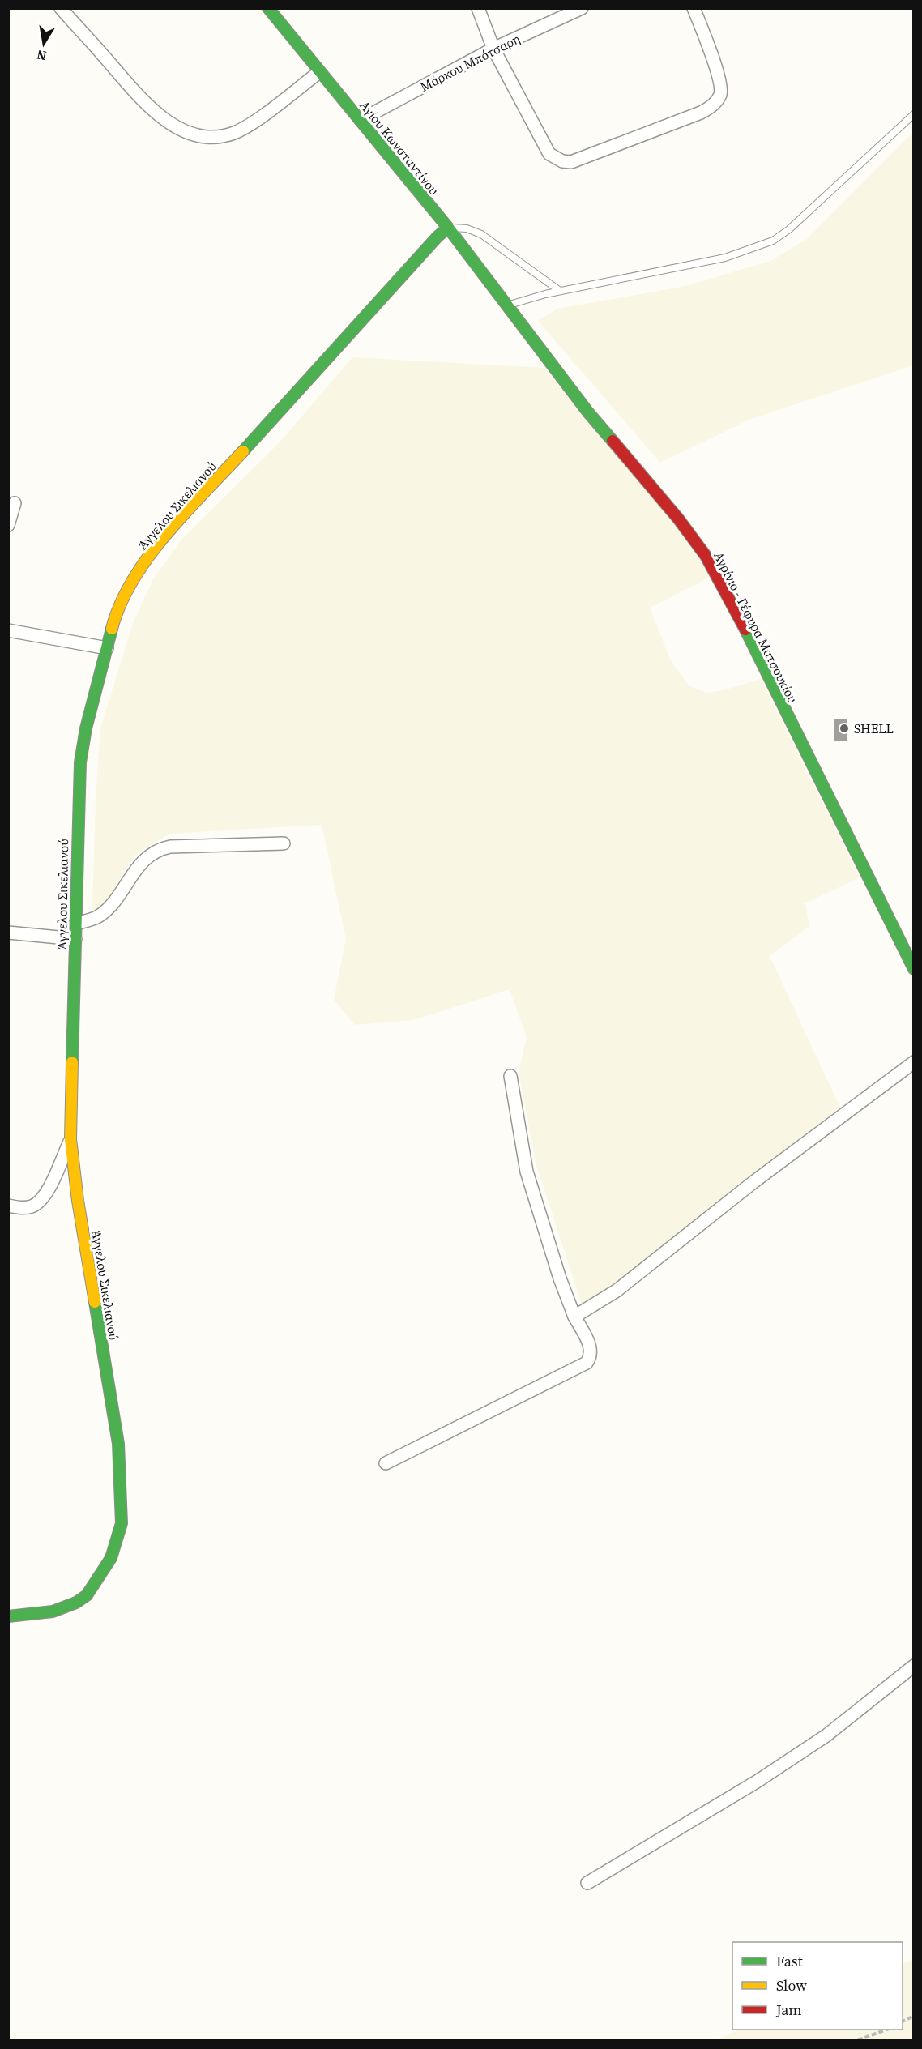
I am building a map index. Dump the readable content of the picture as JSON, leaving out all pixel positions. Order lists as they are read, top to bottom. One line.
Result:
{"streets":{"street":["Μάρκου Μπότσαρη","Αγίου Κωνσταντίνου","Άγγελου Σικελιανού","Αγρίνιο - Γέφυρα Ματσουκίου"]},"crossings":[["Μάρκου Μπότσαρη","Αγίου Κωνσταντίνου"],["Αγίου Κωνσταντίνου","Άγγελου Σικελιανού"],["Αγίου Κωνσταντίνου","Αγρίνιο - Γέφυρα Ματσουκίου"]],"places":["SHELL"],"legend":["Fast","Slow","Jam"],"north":"bottom"}
